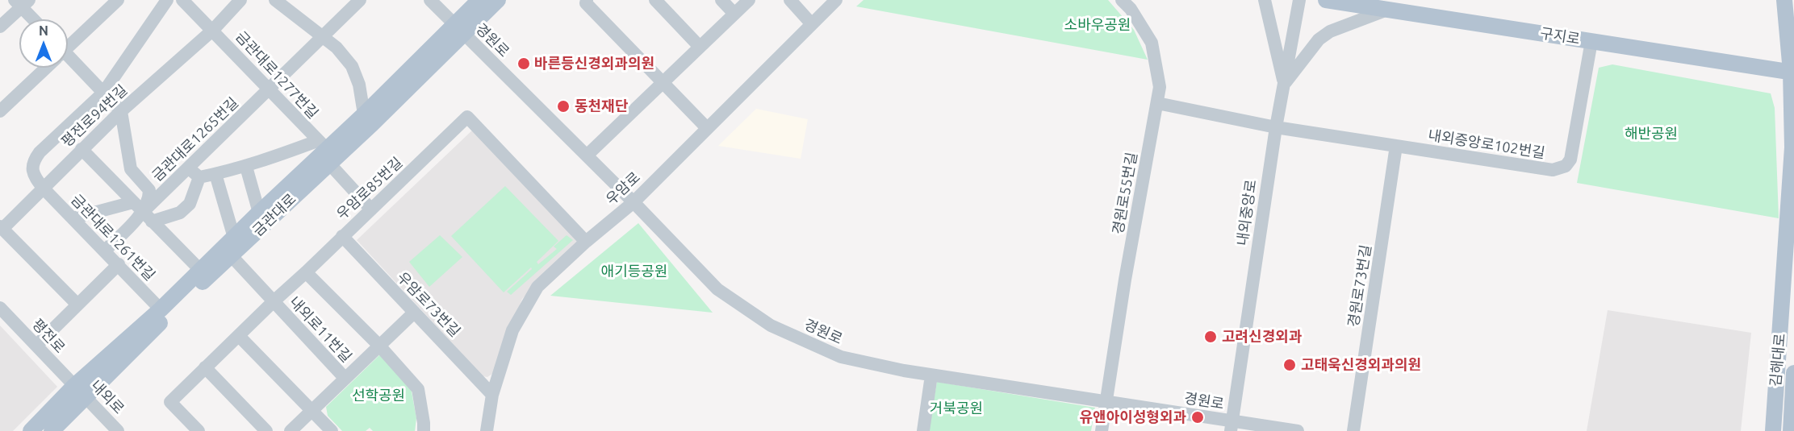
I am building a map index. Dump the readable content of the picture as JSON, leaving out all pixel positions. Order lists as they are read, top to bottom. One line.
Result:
{"streets":{"main road":["구지로","금관대로","김해대로"],"street":["경원로","금관대로1277번길","평전로94번길","금관대로1265번길","내외중앙로102번길","우암로85번길","우암로","경원로55번길","내외중앙로","금관대로1261번길","경원로73번길","우암로73번길","내외로11번길","평전로","내외로"]},"crossings":[["구지로","내외중앙로102번길"],["구지로","김해대로"],["경원로","우암로"],["경원로","경원로55번길"],["경원로","내외중앙로"],["경원로","금관대로"],["금관대로1277번길","평전로94번길"],["금관대로1277번길","금관대로1265번길"],["금관대로1277번길","금관대로"],["평전로94번길","금관대로1261번길"],["금관대로1265번길","금관대로1261번길"],["내외중앙로102번길","경원로55번길"],["내외중앙로102번길","내외중앙로"],["내외중앙로102번길","경원로73번길"],["우암로85번길","우암로"],["우암로85번길","우암로73번길"],["우암로85번길","내외로11번길"],["우암로","우암로73번길"],["금관대로","금관대로1261번길"],["금관대로","내외로11번길"],["금관대로","평전로"],["금관대로","내외로"],["우암로73번길","내외로11번길"],["평전로","내외로"]],"parks":["소바우공원","해반공원","애기등공원","선학공원","거북공원"],"places":["바른등신경외과의원","동천재단","고려신경외과","고태욱신경외과의원","유앤아이성형외과"],"north":"top"}
